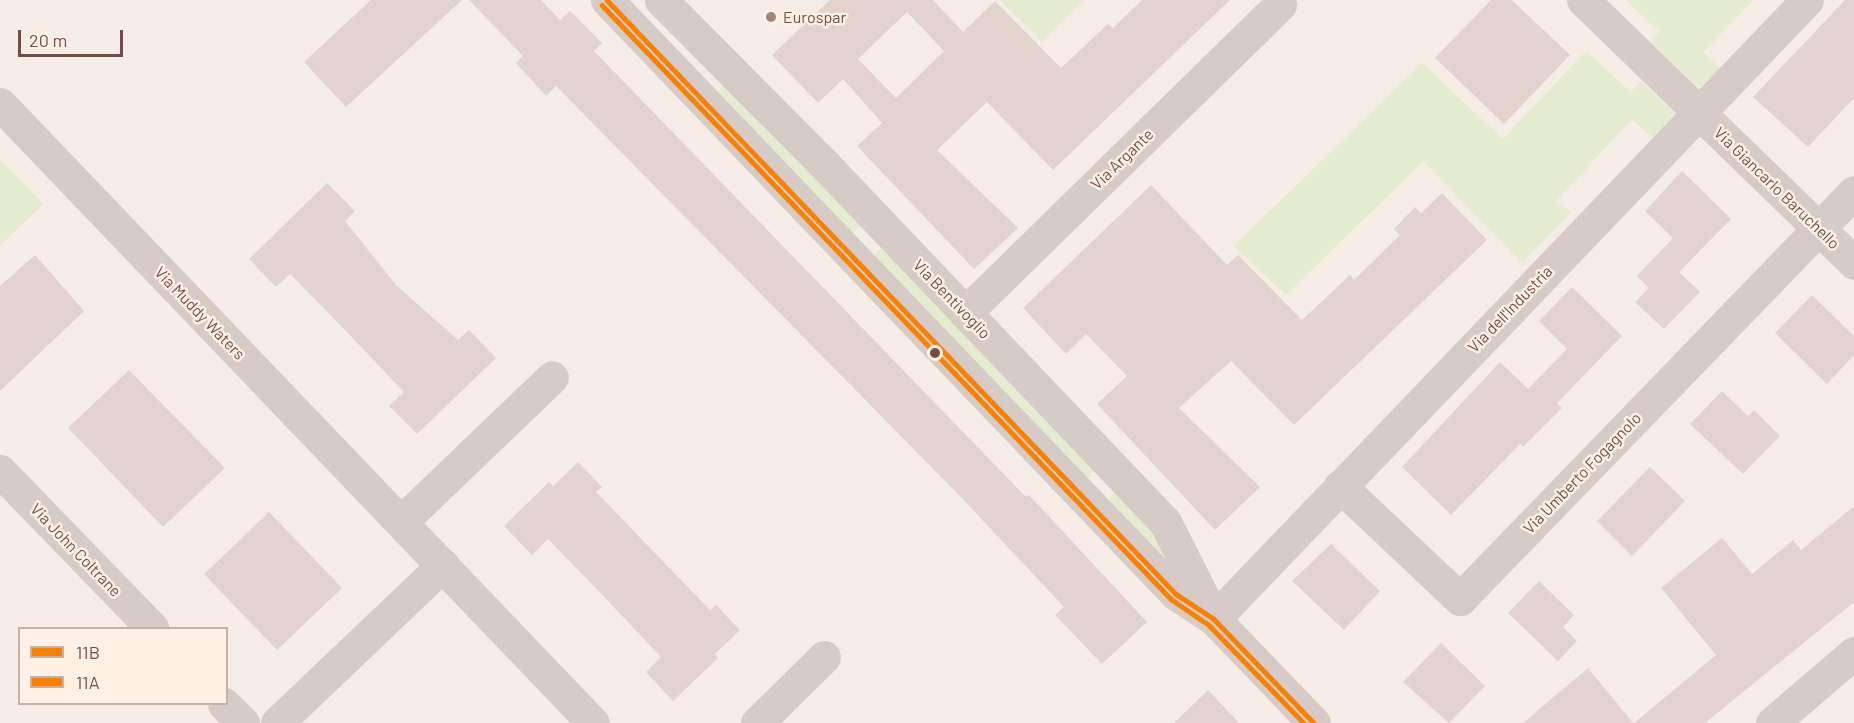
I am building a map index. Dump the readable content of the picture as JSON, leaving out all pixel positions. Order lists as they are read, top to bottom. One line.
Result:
{"streets":{"street":["Via Argante","Via Giancarlo Baruchello","Via Bentivoglio","Via dell'Industria","Via Muddy Waters","Via Umberto Fogagnolo","Via John Coltrane"]},"crossings":[["Via Argante","Via Bentivoglio"],["Via Giancarlo Baruchello","Via dell'Industria"],["Via Giancarlo Baruchello","Via Umberto Fogagnolo"],["Via Bentivoglio","Via dell'Industria"],["Via dell'Industria","Via Umberto Fogagnolo"]],"places":["Eurospar"],"lines":["transit line 11B","transit line 11A"],"legend":["11B","11A"],"scale_bar":"20 m"}
